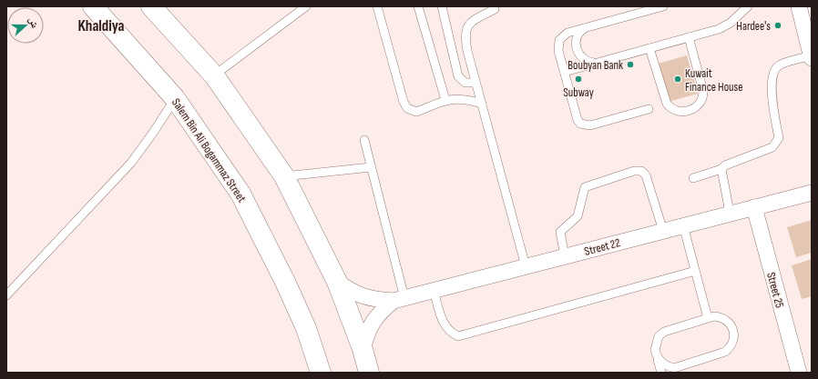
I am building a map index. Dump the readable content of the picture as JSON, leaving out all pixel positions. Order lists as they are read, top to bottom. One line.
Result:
{"streets":{"main road":["Salem Bin Ali Bogammaz Street"],"street":["Street 22","Street 25"]},"crossings":[["Street 22","Street 25"]],"districts":["Khaldiya"],"places":["Hardee's","Boubyan Bank","Subway","Kuwait Finance House"],"north":"right"}
